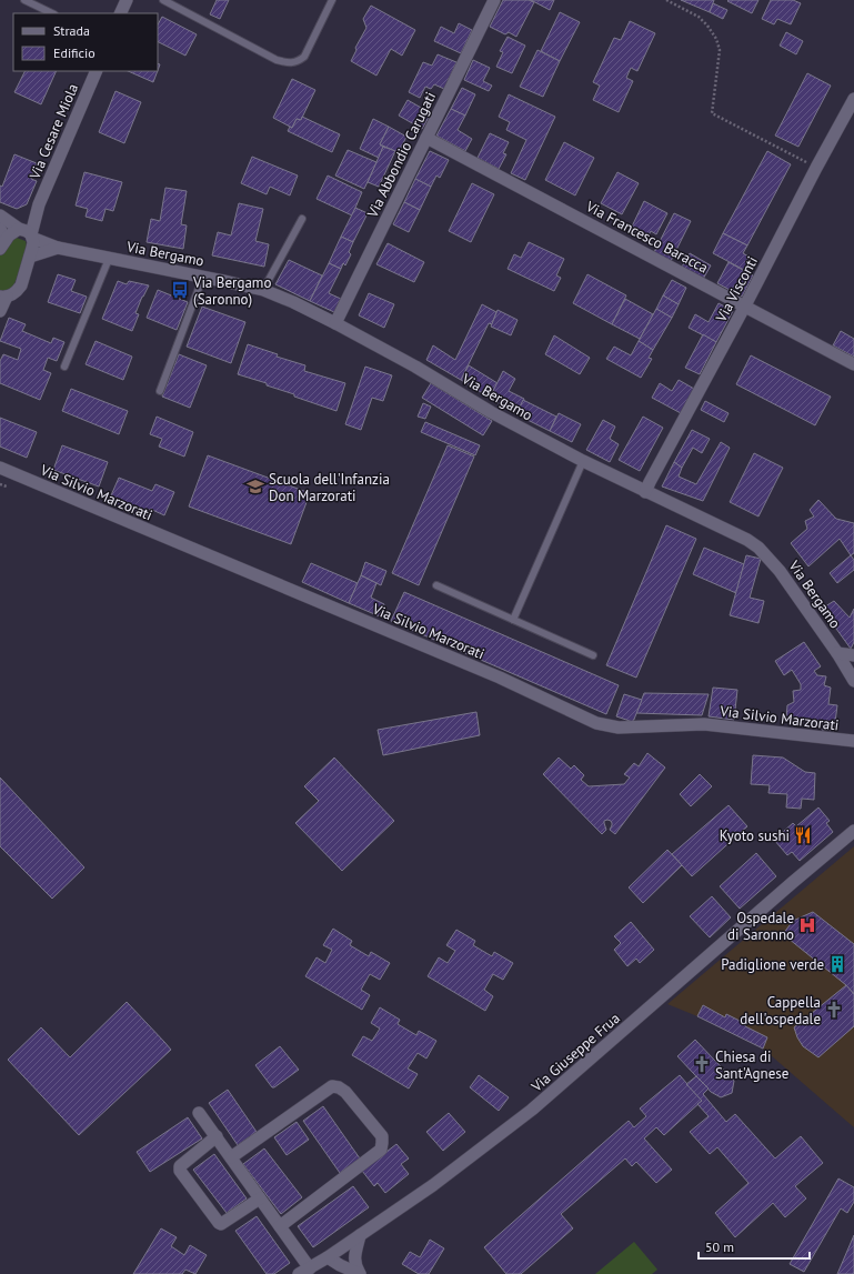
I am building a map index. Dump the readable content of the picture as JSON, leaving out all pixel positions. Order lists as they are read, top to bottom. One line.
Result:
{"streets":{"street":["Via Cesare Miola","Via Abbondio Carugati","Via Francesco Baracca","Via Bergamo","Via Visconti","Via Silvio Marzorati","Via Giuseppe Frua"]},"crossings":[["Via Cesare Miola","Via Bergamo"],["Via Abbondio Carugati","Via Francesco Baracca"],["Via Abbondio Carugati","Via Bergamo"],["Via Francesco Baracca","Via Visconti"],["Via Bergamo","Via Visconti"]],"places":{"bus stop":["Via Bergamo (Saronno)"],"school or university":["Scuola dell'Infanzia Don Marzorati"],"restaurant":["Kyoto sushi"],"hospital":["Ospedale di Saronno"],"building":["Padiglione verde"],"church":["Cappella dell'ospedale","Chiesa di Sant'Agnese"]},"legend":["Strada","Edificio"],"scale_bar":"50 m"}
